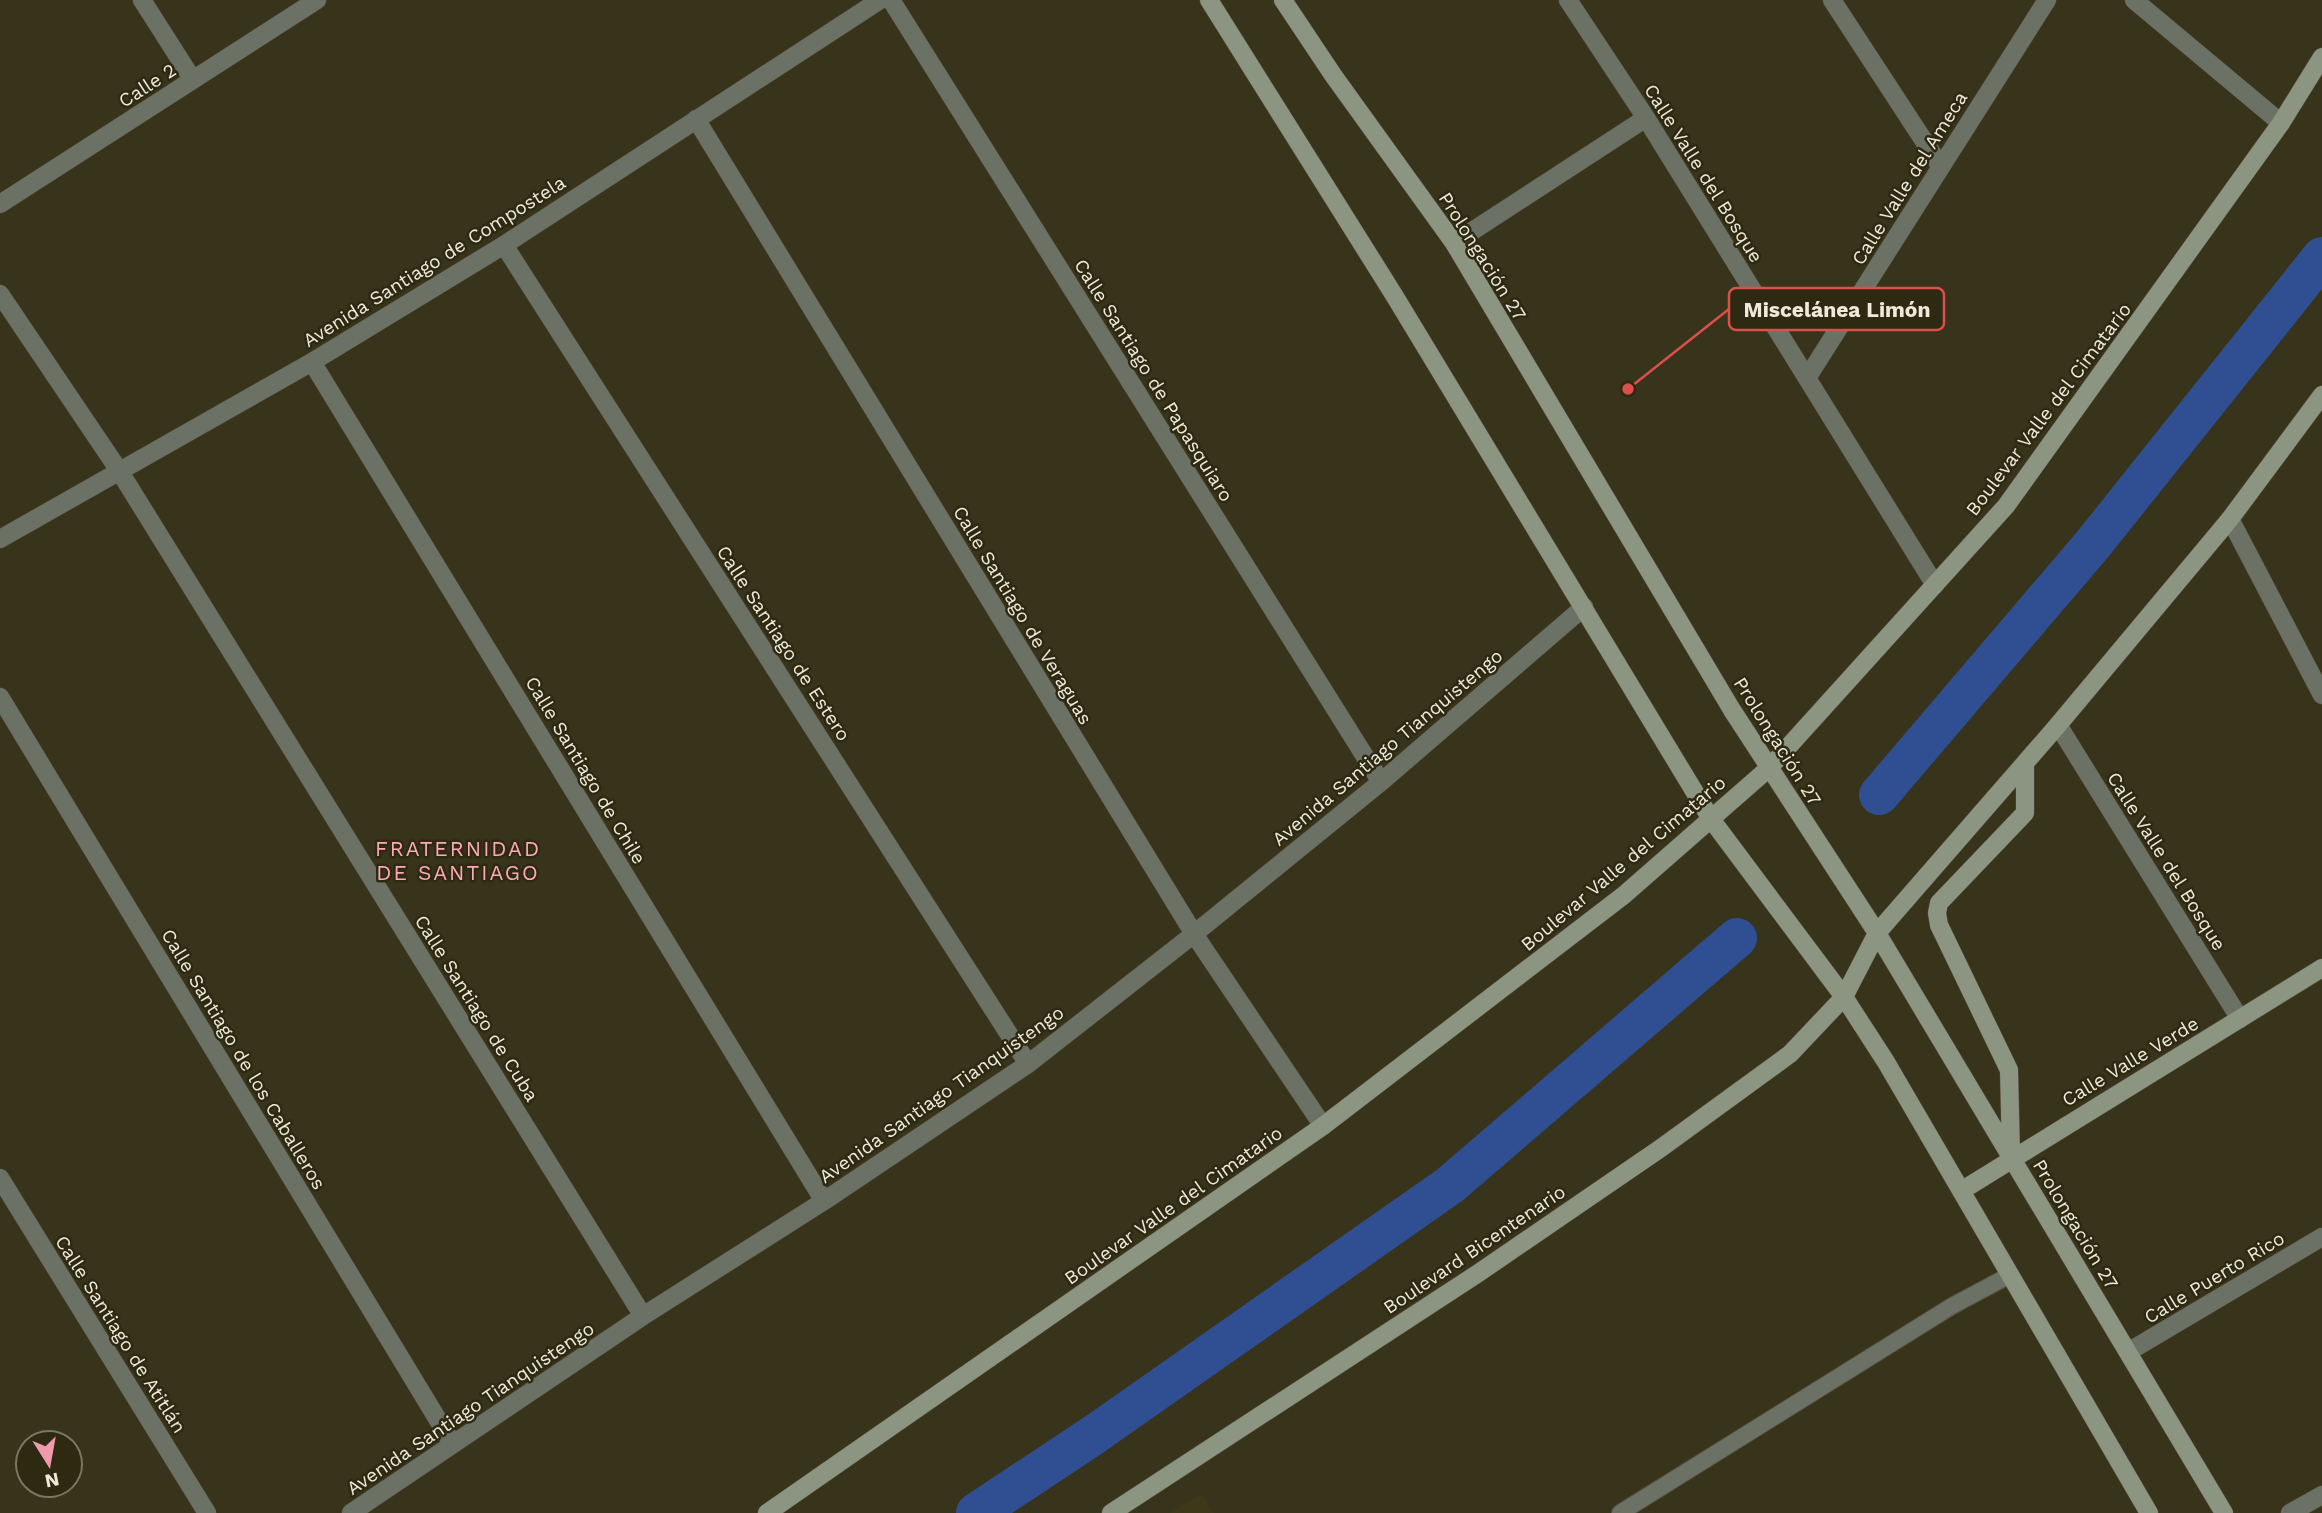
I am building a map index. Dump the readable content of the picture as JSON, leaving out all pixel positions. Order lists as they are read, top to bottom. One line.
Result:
{"streets":{"main road":["Prolongación 27","Boulevar Valle del Cimatario","Calle Valle Verde","Boulevard Bicentenario"],"street":["Calle 2","Calle Valle del Bosque","Calle Valle del Ameca","Avenida Santiago de Compostela","Calle Santiago de Papasquiaro","Calle Santiago de Veraguas","Calle Santiago de Estero","Avenida Santiago Tianquistengo","Calle Santiago de Chile","Calle Santiago de Cuba","Calle Santiago de los Caballeros","Calle Puerto Rico","Calle Santiago de Atitlán"]},"crossings":[["Calle Valle del Bosque","Calle Valle del Ameca"],["Calle Valle del Bosque","Boulevar Valle del Cimatario"],["Calle Valle del Bosque","Calle Valle Verde"],["Prolongación 27","Boulevar Valle del Cimatario"],["Prolongación 27","Calle Valle Verde"],["Prolongación 27","Calle Puerto Rico"],["Avenida Santiago de Compostela","Calle Santiago de Veraguas"],["Avenida Santiago de Compostela","Calle Santiago de Estero"],["Avenida Santiago de Compostela","Calle Santiago de Chile"],["Avenida Santiago de Compostela","Calle Santiago de Cuba"],["Calle Santiago de Papasquiaro","Avenida Santiago Tianquistengo"],["Boulevar Valle del Cimatario","Calle Santiago de Veraguas"],["Calle Santiago de Veraguas","Avenida Santiago Tianquistengo"],["Calle Santiago de Estero","Avenida Santiago Tianquistengo"],["Avenida Santiago Tianquistengo","Calle Santiago de Chile"],["Avenida Santiago Tianquistengo","Calle Santiago de Cuba"],["Avenida Santiago Tianquistengo","Calle Santiago de los Caballeros"]],"districts":["FRATERNIDAD DE SANTIAGO"],"places":["Miscelánea Limón"],"north":"bottom"}
